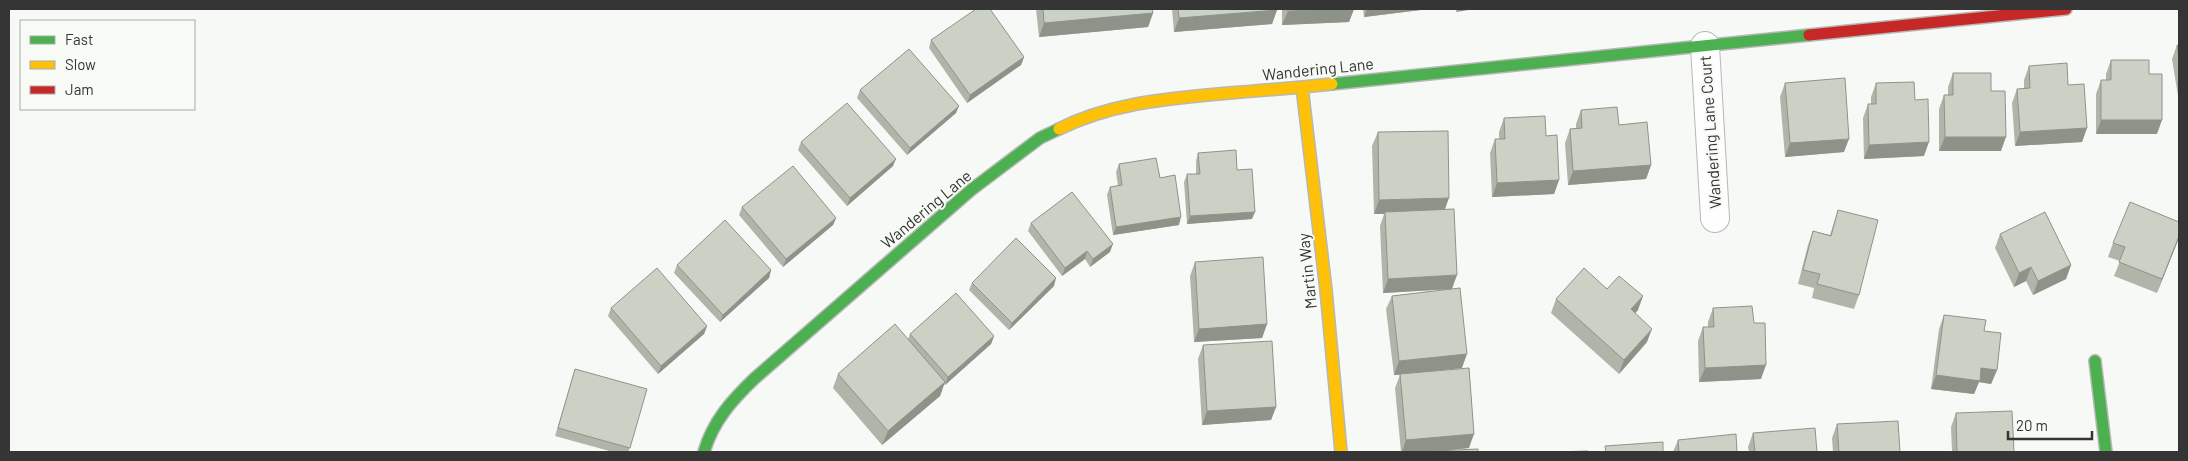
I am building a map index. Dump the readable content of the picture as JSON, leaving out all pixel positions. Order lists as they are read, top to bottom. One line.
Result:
{"streets":{"street":["Wandering Lane","Wandering Lane Court","Martin Way"]},"crossings":[["Wandering Lane","Wandering Lane Court"],["Wandering Lane","Martin Way"]],"legend":["Fast","Slow","Jam"],"scale_bar":"20 m"}
